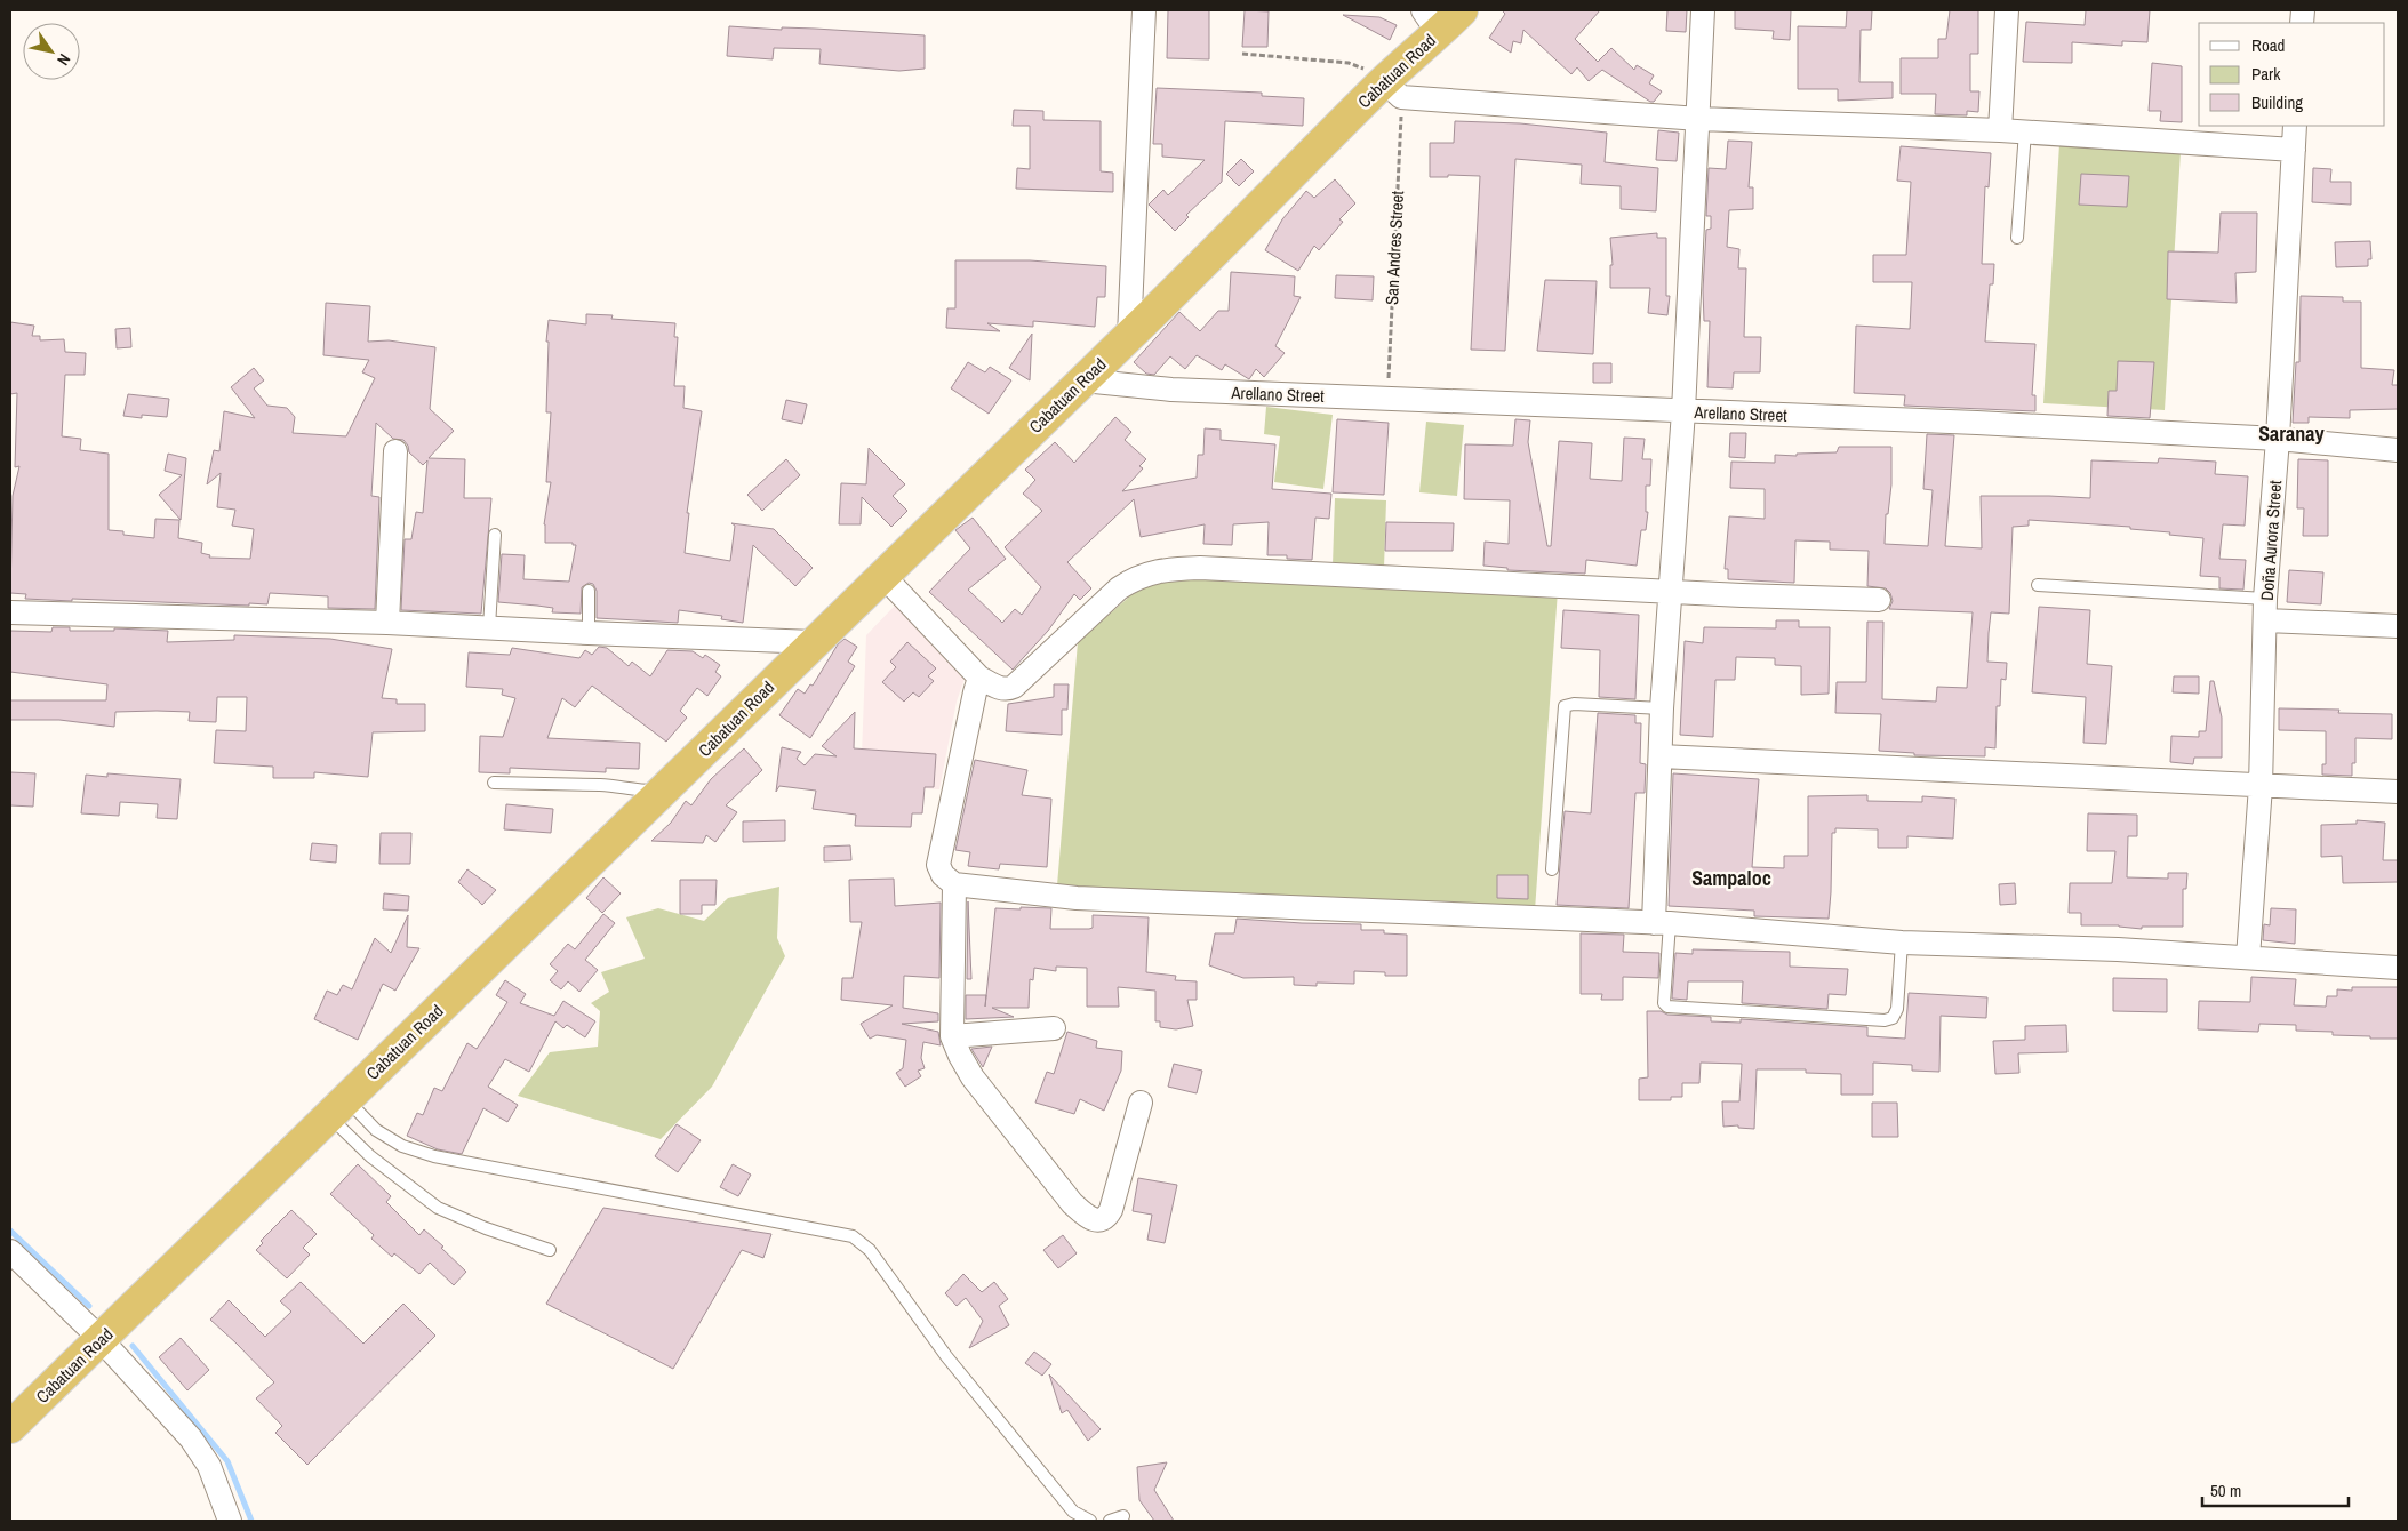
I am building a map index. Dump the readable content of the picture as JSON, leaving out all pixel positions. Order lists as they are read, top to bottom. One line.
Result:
{"streets":{"highway":["Cabatuan Road"],"street":["Arellano Street","Doña Aurora Street"],"path":["San Andres Street"]},"crossings":[["Cabatuan Road","San Andres Street"],["Cabatuan Road","Arellano Street"],["San Andres Street","Arellano Street"],["Arellano Street","Doña Aurora Street"]],"districts":["Saranay","Sampaloc"],"legend":["Road","Park","Building"],"scale_bar":"50 m","north":"bottom right"}
